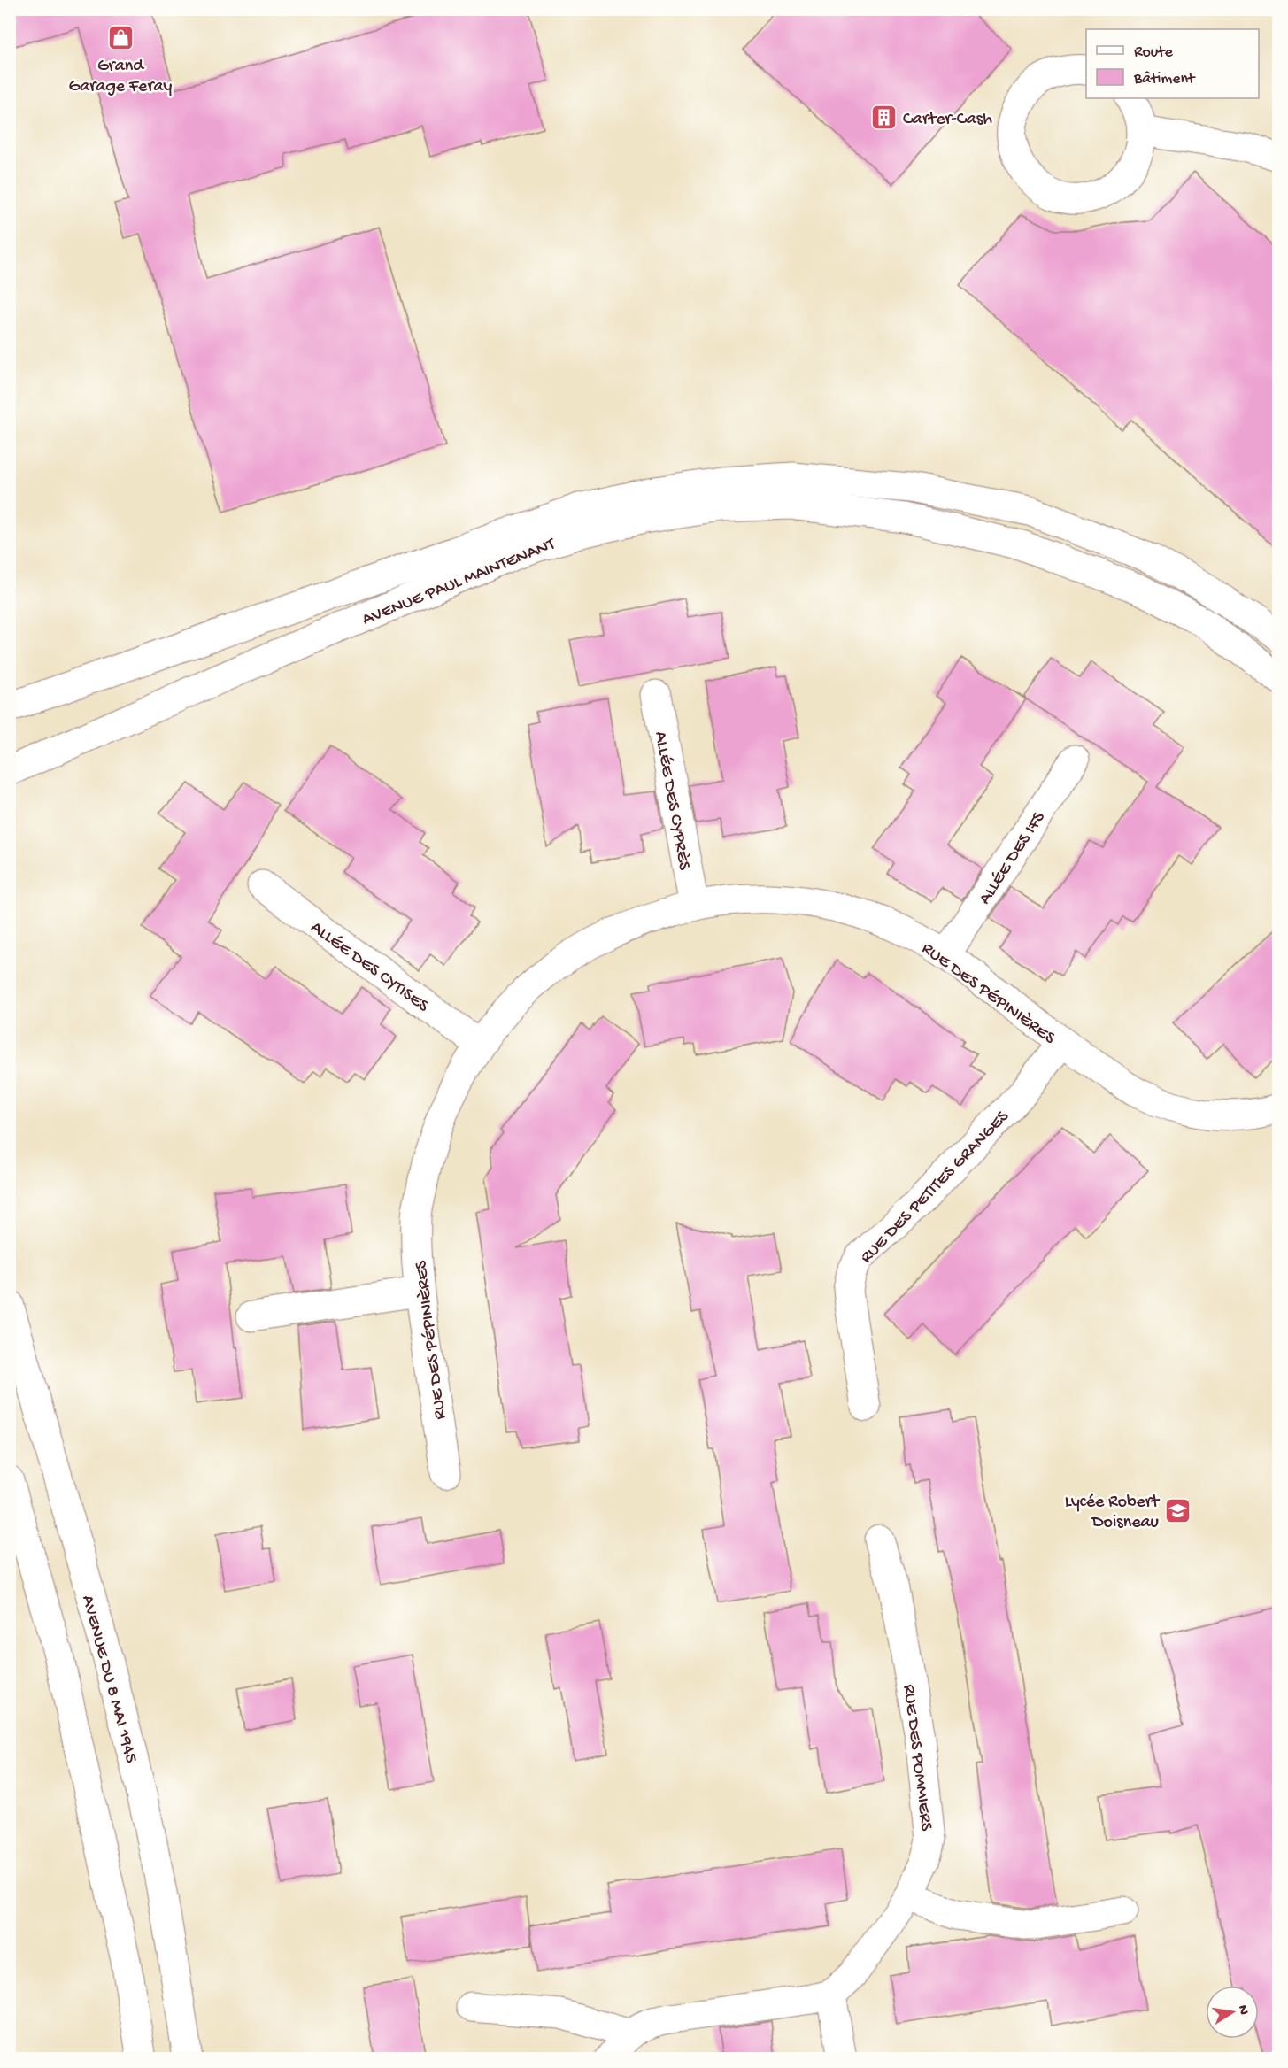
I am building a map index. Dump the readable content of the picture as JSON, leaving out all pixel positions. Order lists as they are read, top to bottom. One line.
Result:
{"streets":{"street":["AVENUE PAUL MAINTENANT","ALLÉE DES CYPRÈS","ALLÉE DES IFS","ALLÉE DES CYTISES","RUE DES PÉPINIÈRES","RUE DES PETITES GRANGES","AVENUE DU 8 MAI 1945","RUE DES POMMIERS"]},"crossings":[["ALLÉE DES CYPRÈS","RUE DES PÉPINIÈRES"],["ALLÉE DES IFS","RUE DES PÉPINIÈRES"],["ALLÉE DES CYTISES","RUE DES PÉPINIÈRES"],["RUE DES PÉPINIÈRES","RUE DES PETITES GRANGES"]],"places":{"shop":["Grand Garage Feray"],"building":["Carter-Cash"],"school or university":["Lycée Robert Doisneau"]},"legend":["Route","Bâtiment"],"north":"right"}
